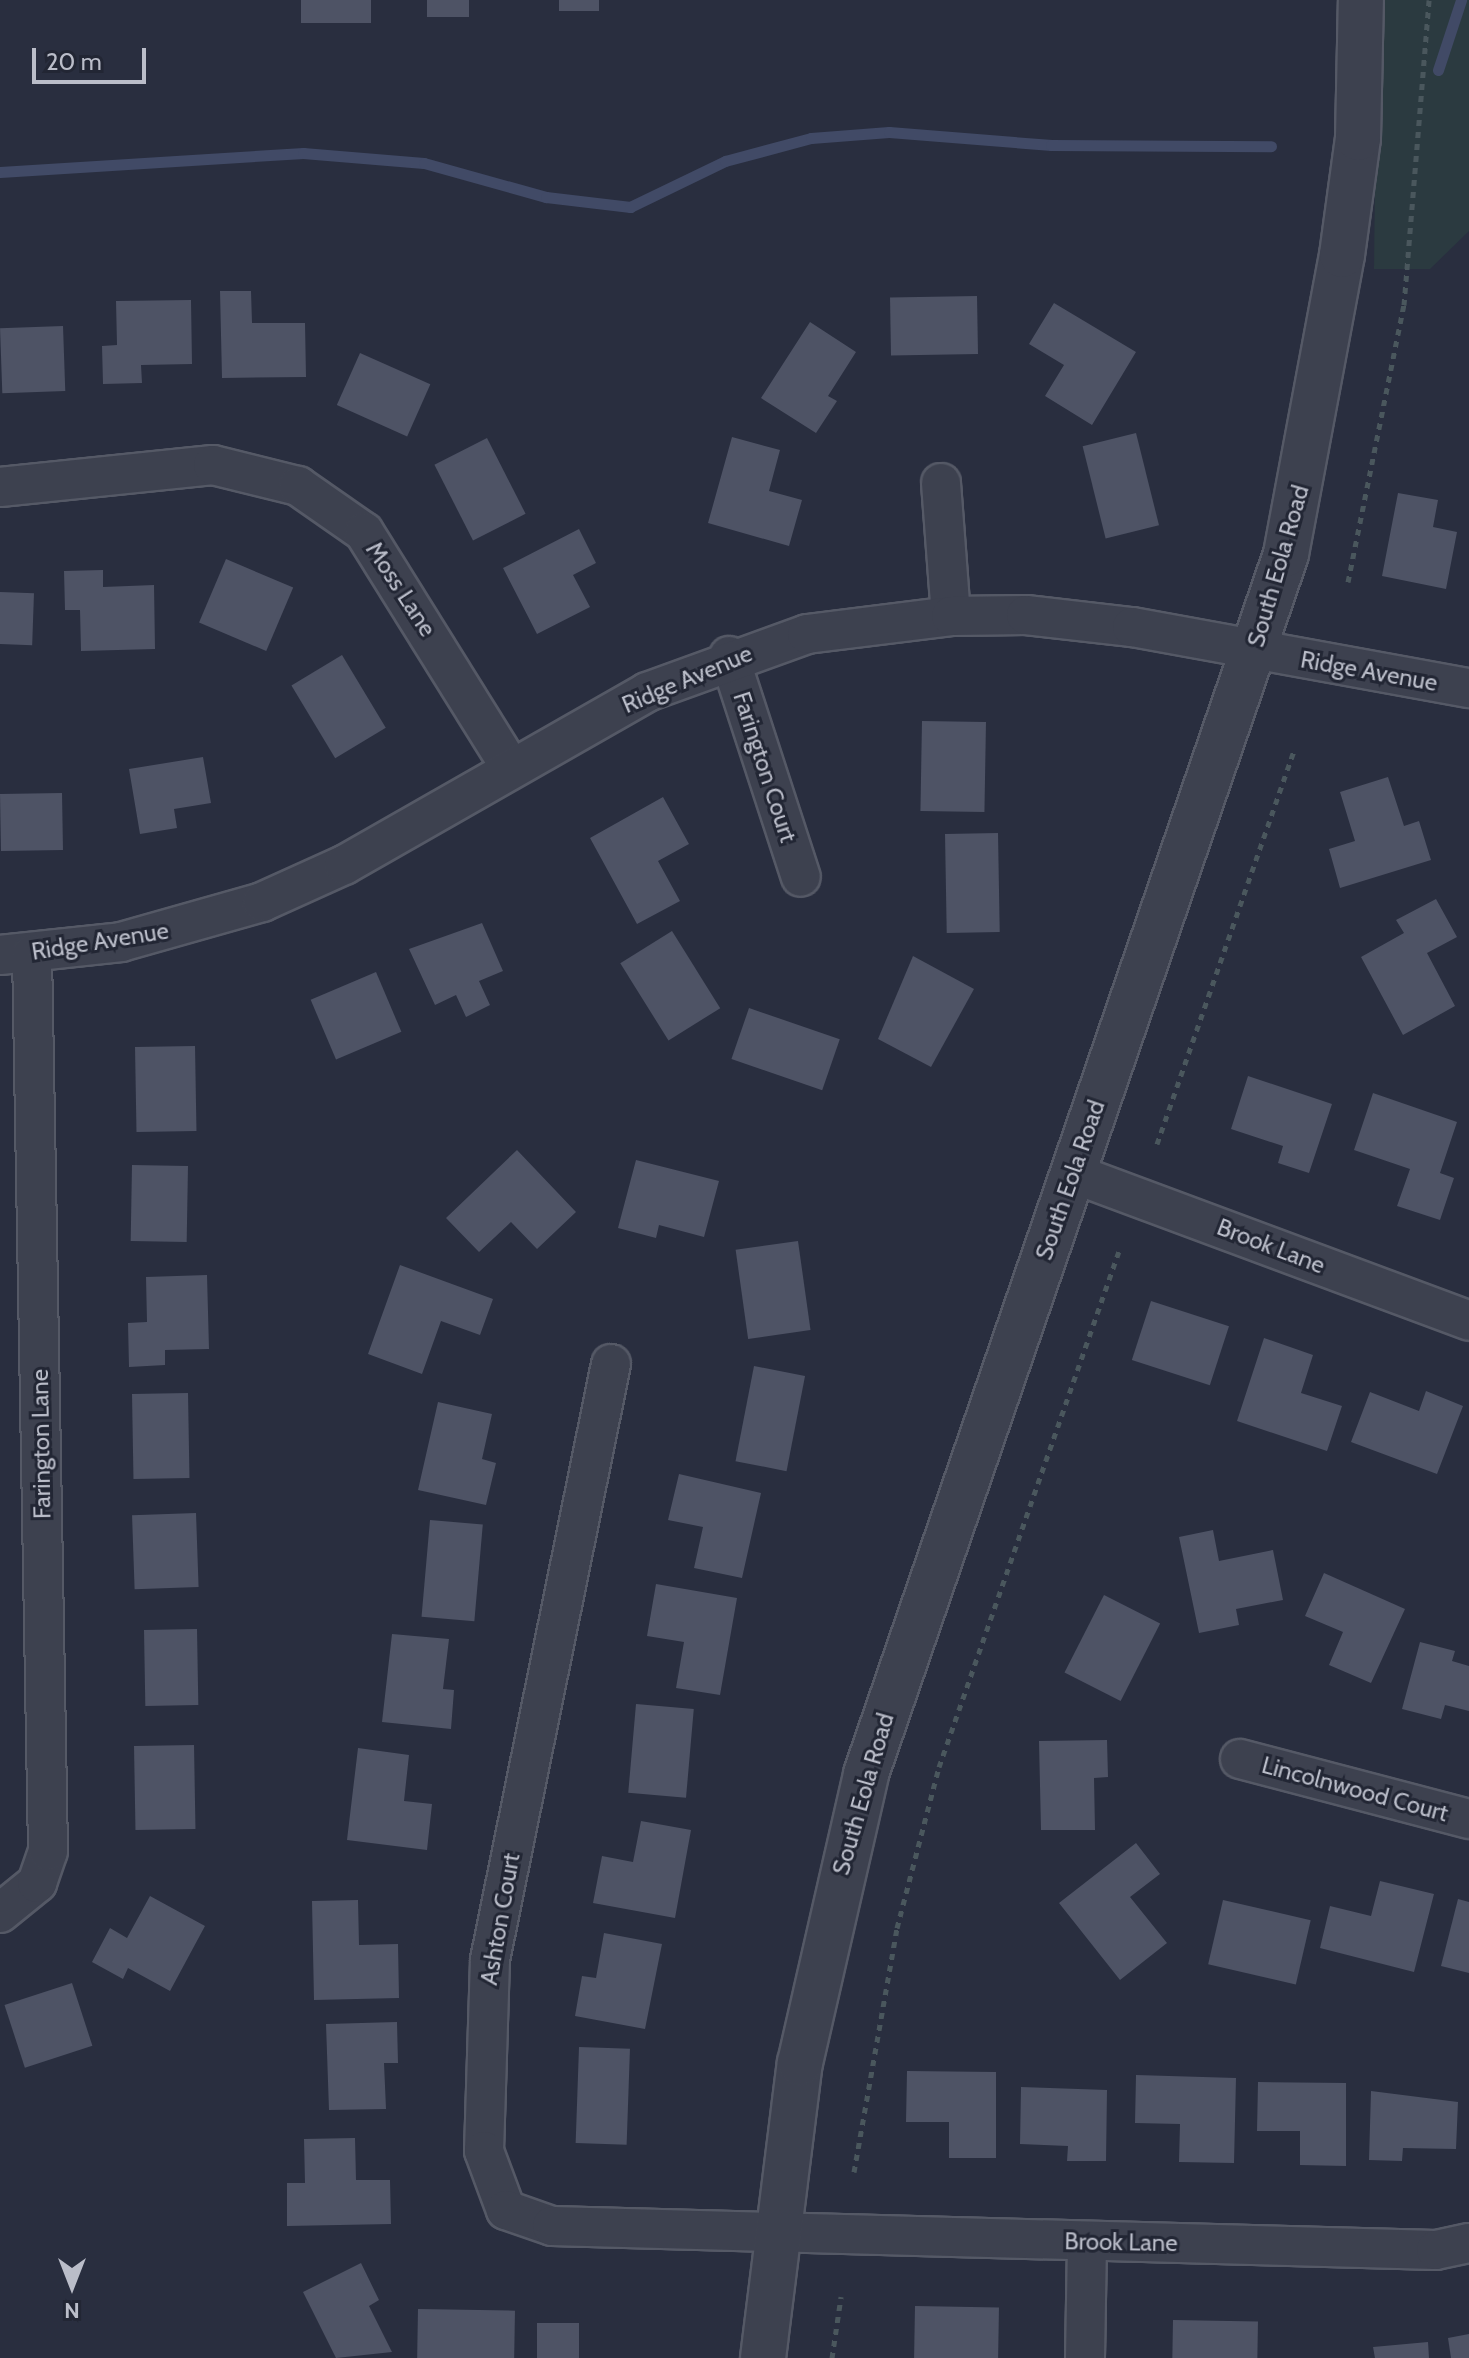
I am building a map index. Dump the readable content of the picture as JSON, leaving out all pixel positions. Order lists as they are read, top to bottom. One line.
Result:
{"streets":{"street":["South Eola Road","Moss Lane","Ridge Avenue","Farington Court","Brook Lane","Farington Lane","Lincolnwood Court","Ashton Court"]},"crossings":[["South Eola Road","Ridge Avenue"],["South Eola Road","Brook Lane"],["South Eola Road","Ashton Court"],["Moss Lane","Ridge Avenue"],["Ridge Avenue","Farington Court"],["Ridge Avenue","Farington Lane"],["Brook Lane","Ashton Court"]],"scale_bar":"20 m","north":"bottom"}
